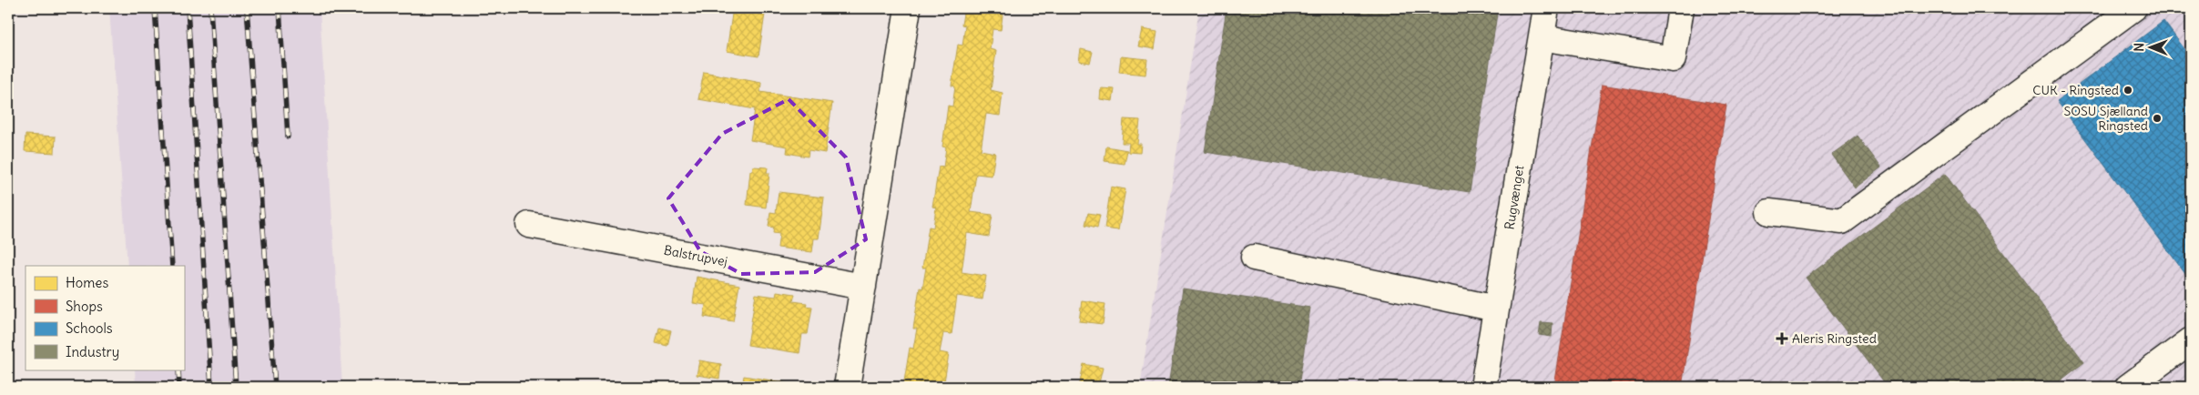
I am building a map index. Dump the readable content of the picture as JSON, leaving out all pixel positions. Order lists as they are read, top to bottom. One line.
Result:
{"streets":{"street":["Rugvænget","Balstrupvej"]},"places":{"other":["CUK - Ringsted","SOSU Sjælland Ringsted"],"health":["Aleris Ringsted"]},"legend":["Homes","Shops","Schools","Industry"],"north":"left"}
